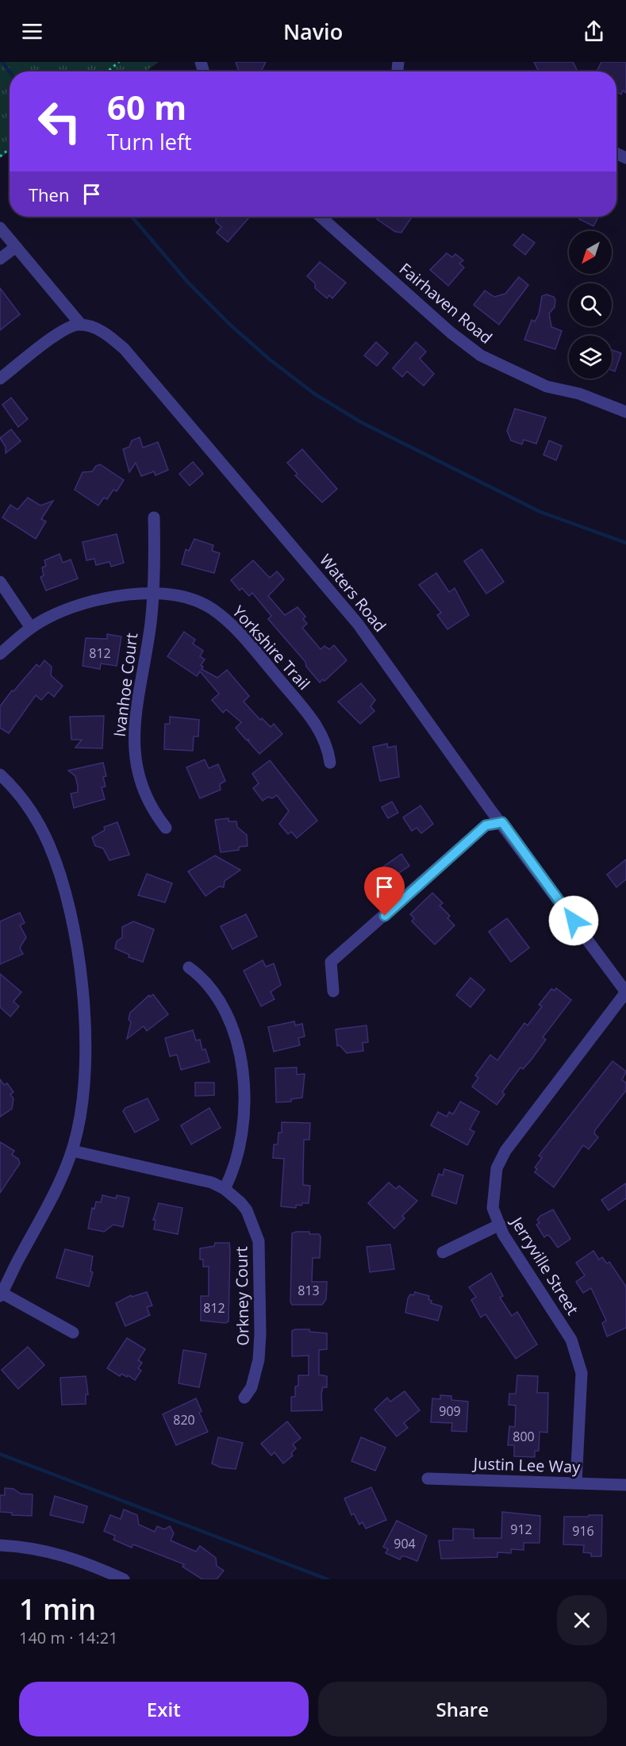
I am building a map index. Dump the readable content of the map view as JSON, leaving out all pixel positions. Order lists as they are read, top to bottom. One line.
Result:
{"streets":{"street":["Fairhaven Road","Waters Road","Yorkshire Trail","Ivanhoe Court","Jerryville Street","Orkney Court","Justin Lee Way"]},"crossings":[["Waters Road","Jerryville Street"],["Yorkshire Trail","Ivanhoe Court"],["Jerryville Street","Justin Lee Way"]],"house_numbers":["812","813","812","909","820","800","912","916","904"],"north":"bottom left","page":{"header":"Navio","turn":["60 m","Turn left"],"then":"Then","heading":["1 min","140 m · 14:21"],"buttons":["Exit","Share"]}}
